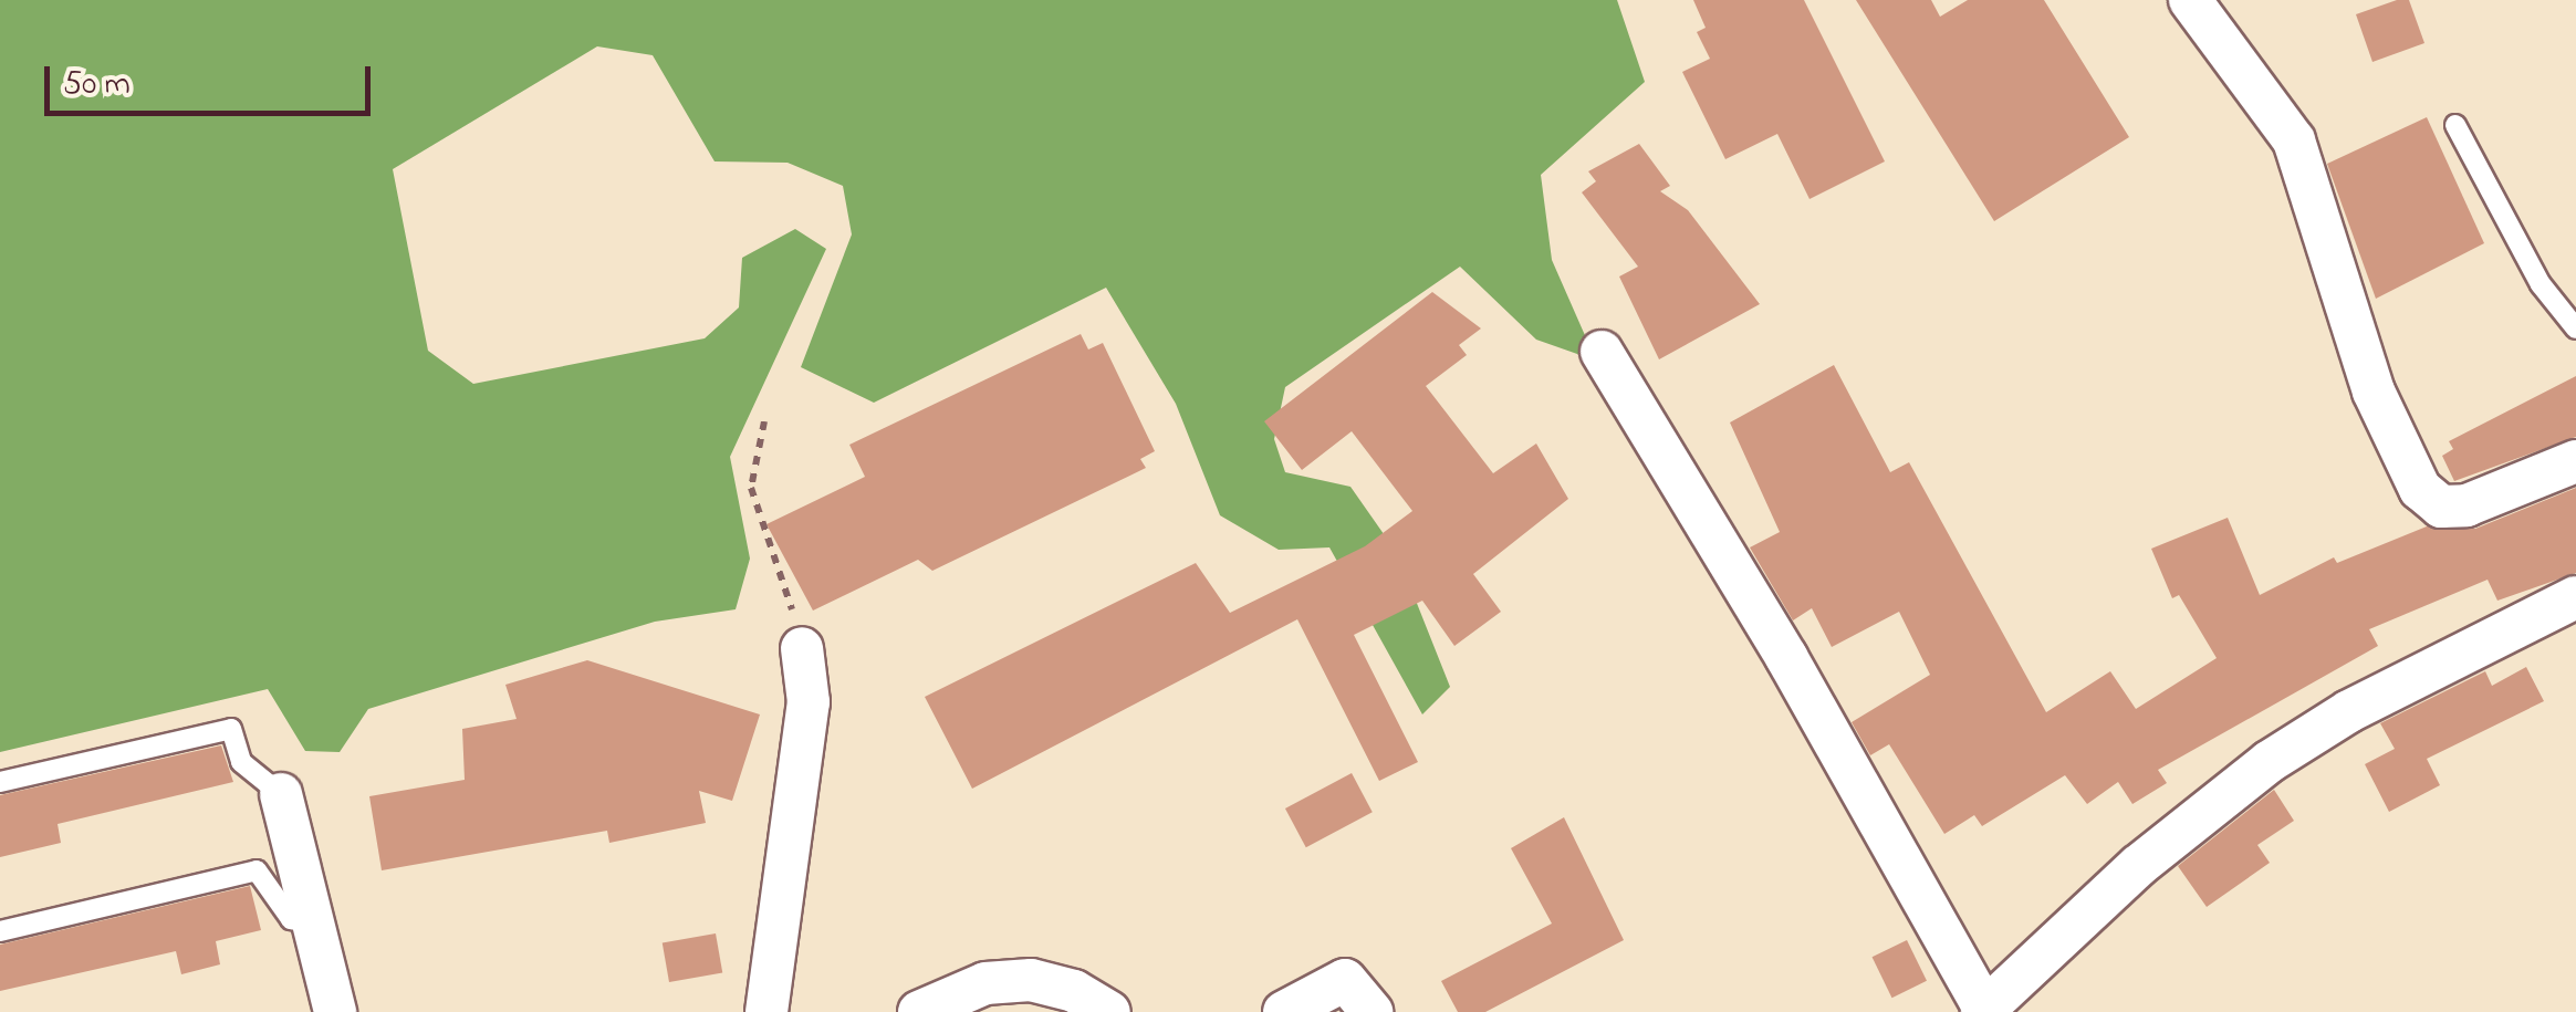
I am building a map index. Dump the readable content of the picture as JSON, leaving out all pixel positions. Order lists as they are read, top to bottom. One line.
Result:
{"scale_bar":"50 m"}
